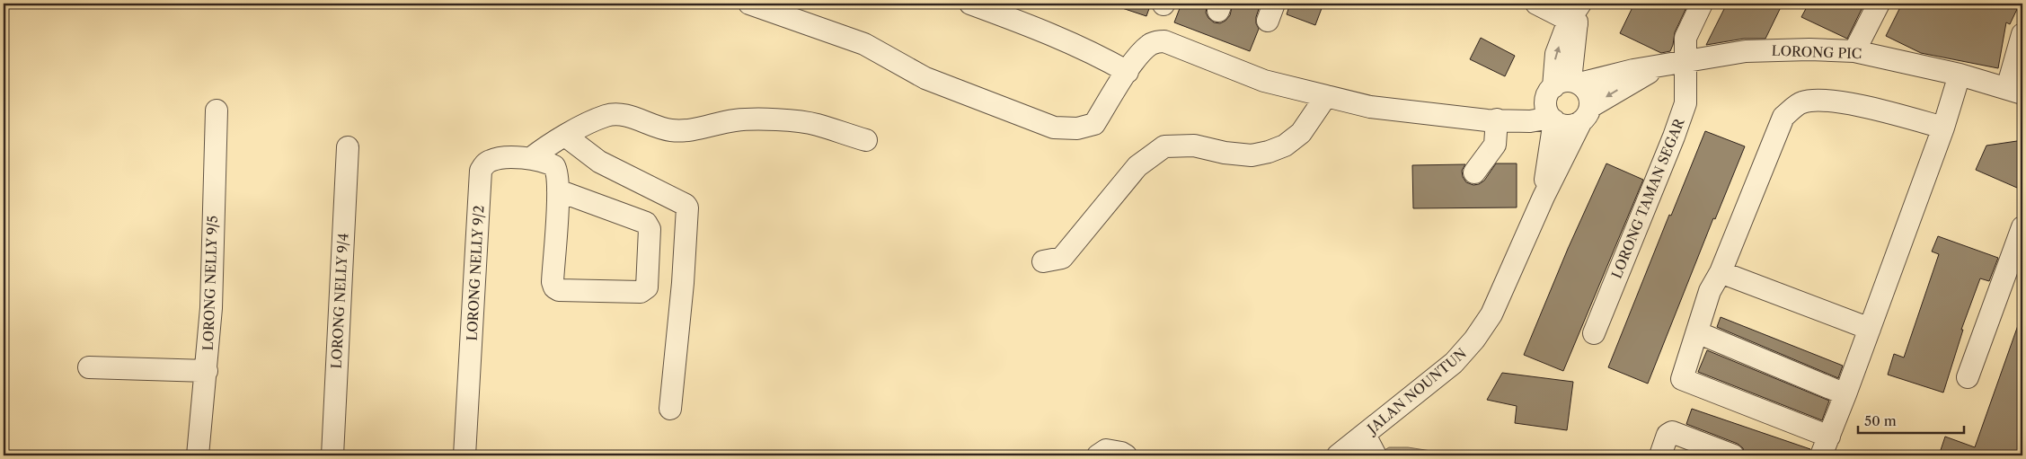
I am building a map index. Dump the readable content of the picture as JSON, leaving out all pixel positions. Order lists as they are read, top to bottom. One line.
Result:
{"streets":{"street":["LORONG PIC","LORONG TAMAN SEGAR","LORONG NELLY 9/2","LORONG NELLY 9/5","LORONG NELLY 9/4","JALAN NOUNTUN"]},"crossings":[["LORONG PIC","LORONG TAMAN SEGAR"],["LORONG PIC","JALAN NOUNTUN"]],"scale_bar":"50 m"}
